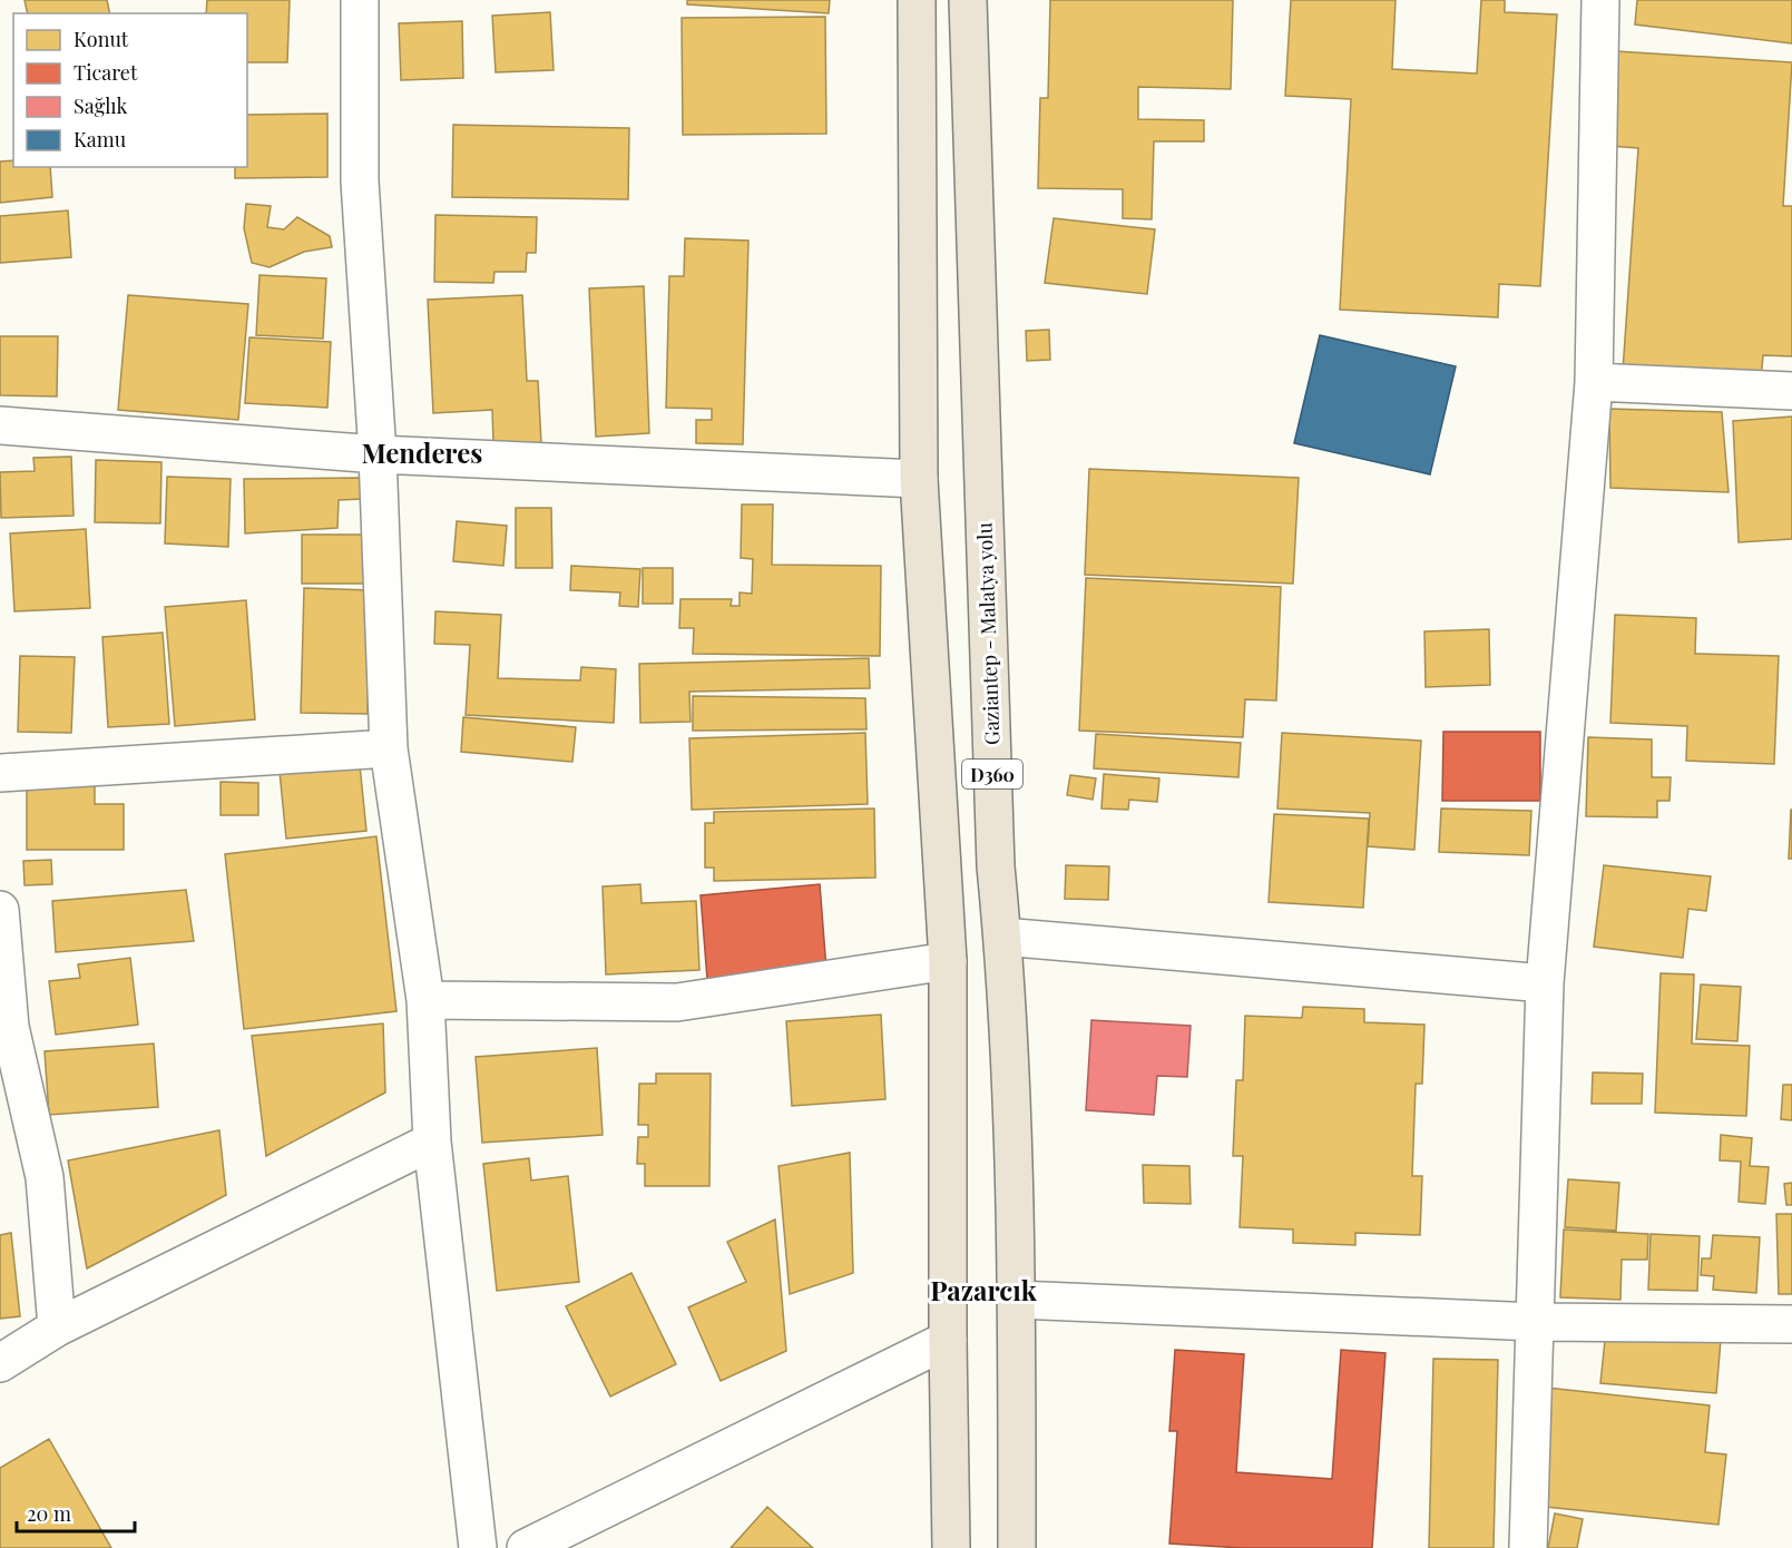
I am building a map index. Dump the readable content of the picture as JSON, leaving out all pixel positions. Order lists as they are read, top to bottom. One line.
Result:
{"streets":{"highway":["Gaziantep - Malatya yolu","D360"]},"districts":["Menderes","Pazarcık"],"legend":["Konut","Ticaret","Sağlık","Kamu"],"scale_bar":"20 m"}
